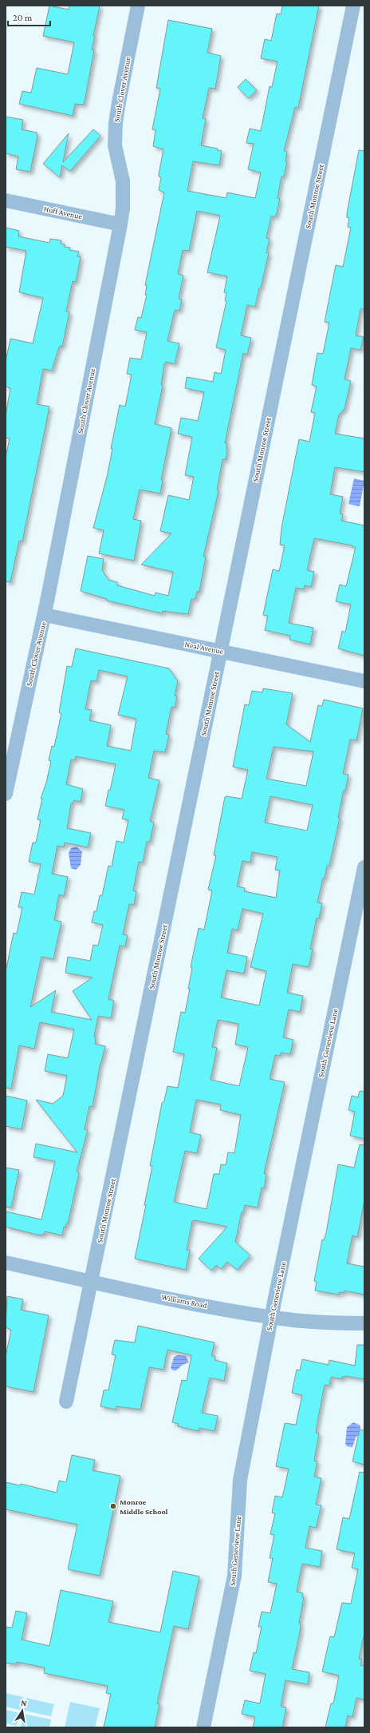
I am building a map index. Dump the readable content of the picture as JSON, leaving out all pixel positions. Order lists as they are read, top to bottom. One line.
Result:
{"streets":{"street":["South Clover Avenue","South Monroe Street","Huff Avenue","Neal Avenue","South Genevieve Lane","Williams Road"]},"crossings":[["South Clover Avenue","Huff Avenue"],["South Clover Avenue","Neal Avenue"],["South Monroe Street","Neal Avenue"],["South Monroe Street","Williams Road"],["South Genevieve Lane","Williams Road"]],"places":["Monroe Middle School"],"scale_bar":"20 m","north":"top"}
